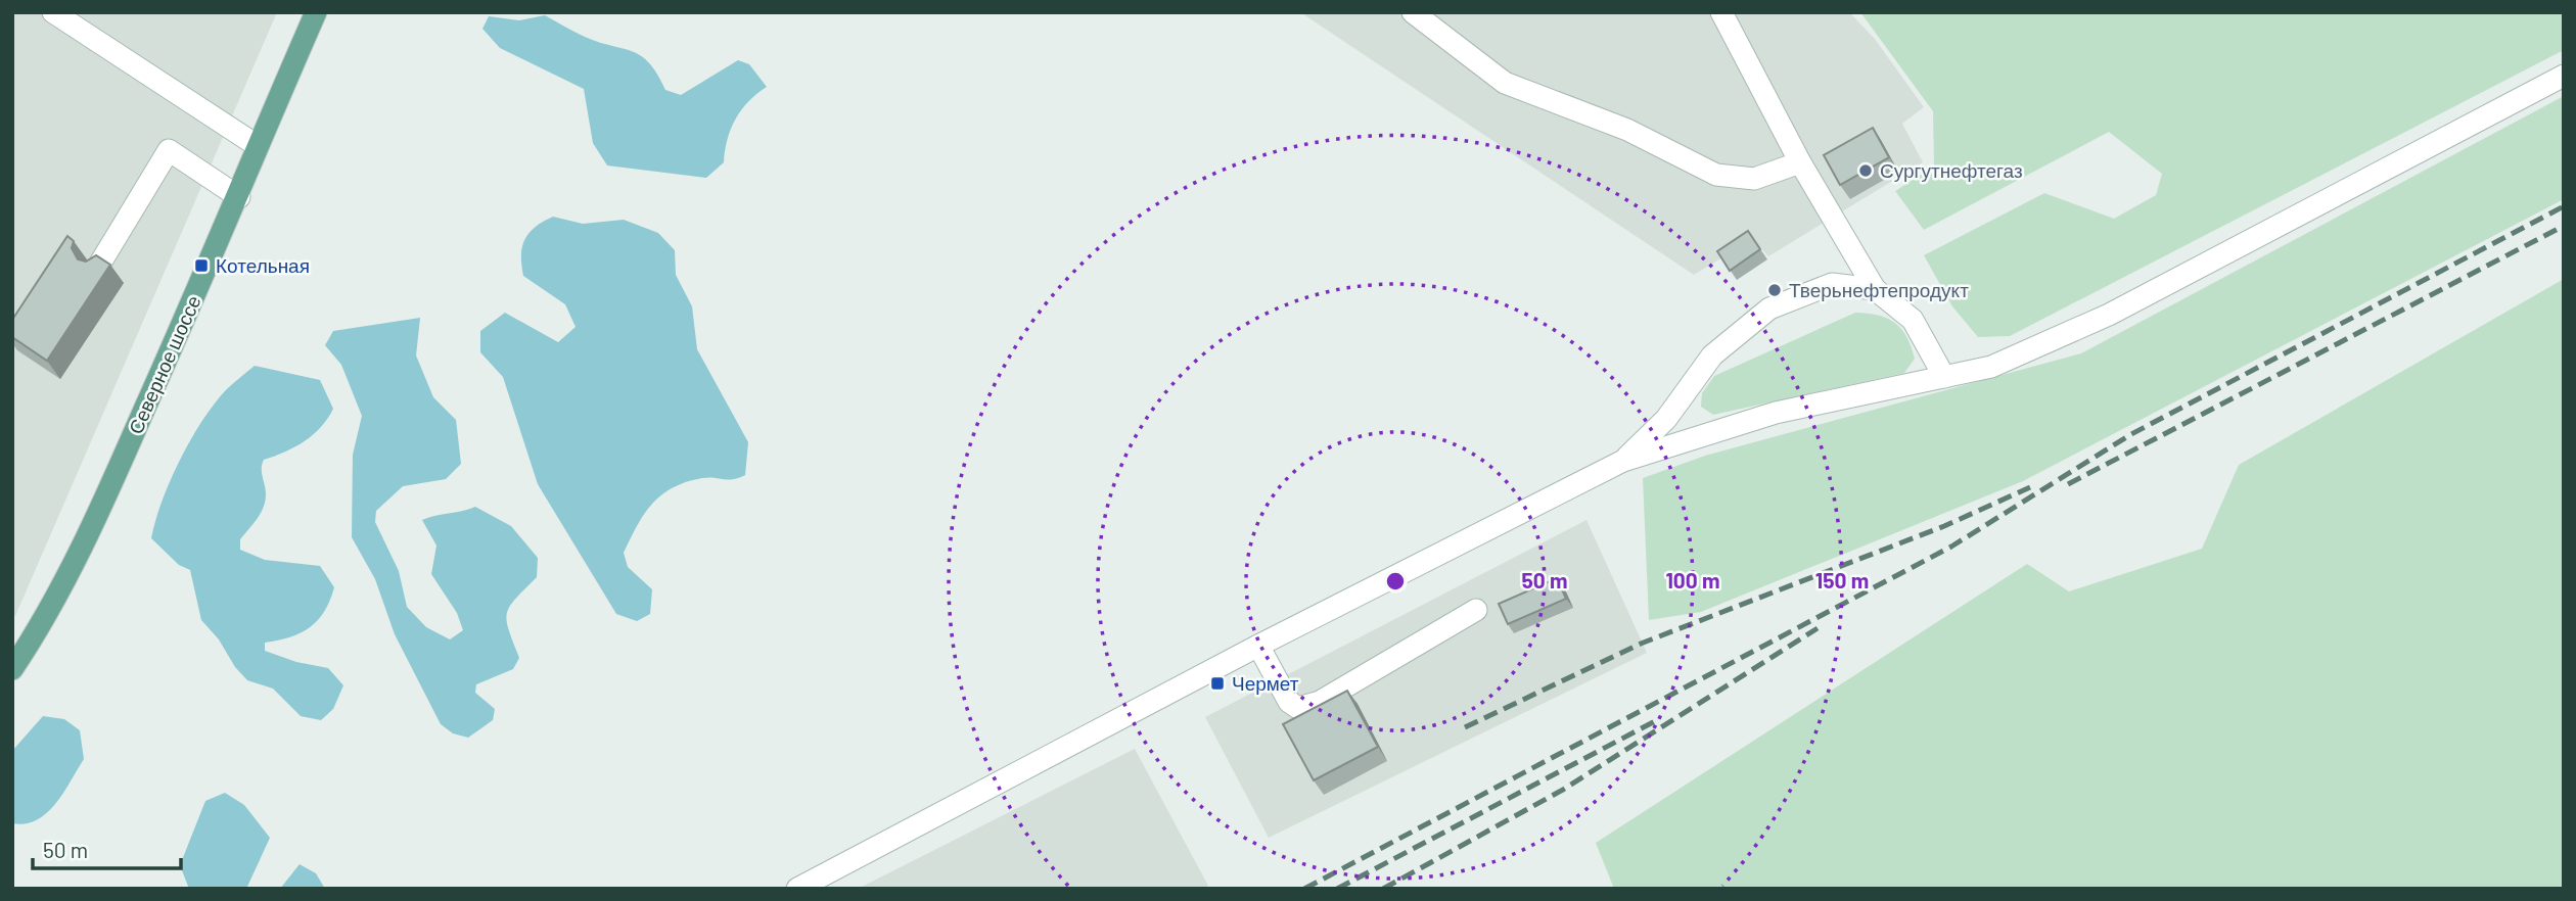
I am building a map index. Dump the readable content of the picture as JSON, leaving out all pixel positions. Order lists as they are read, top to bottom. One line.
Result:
{"streets":{"main road":["Северное шоссе"]},"places":{"other":["Сургутнефтегаз","Тверьнефтепродукт"],"transit":["Котельная","Чермет"]},"scale_bar":"50 m","rings":["50 m","100 m","150 m"]}
